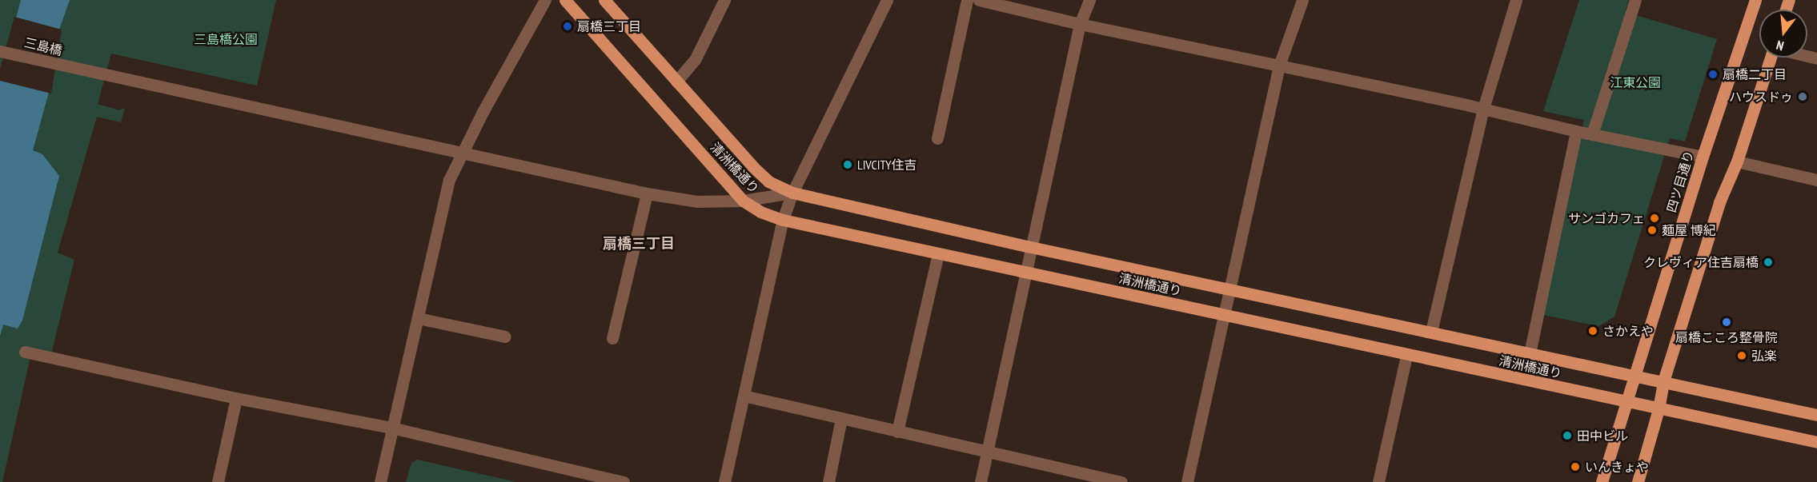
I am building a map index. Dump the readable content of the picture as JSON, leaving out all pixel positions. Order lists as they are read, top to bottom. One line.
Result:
{"streets":{"main road":["清洲橋通り","四ツ目通り"],"street":["三島橋"]},"crossings":[["三島橋","清洲橋通り"],["清洲橋通り","四ツ目通り"]],"districts":["扇橋三丁目"],"parks":["三島橋公園","江東公園"],"places":["扇橋三丁目","扇橋二丁目","ハウスドゥ","LIVCITY住吉","サンゴカフェ","麺屋 博紀","クレヴィア住吉扇橋","扇橋こころ整骨院","さかえや","弘楽","田中ビル","いんきょや"],"north":"bottom"}
